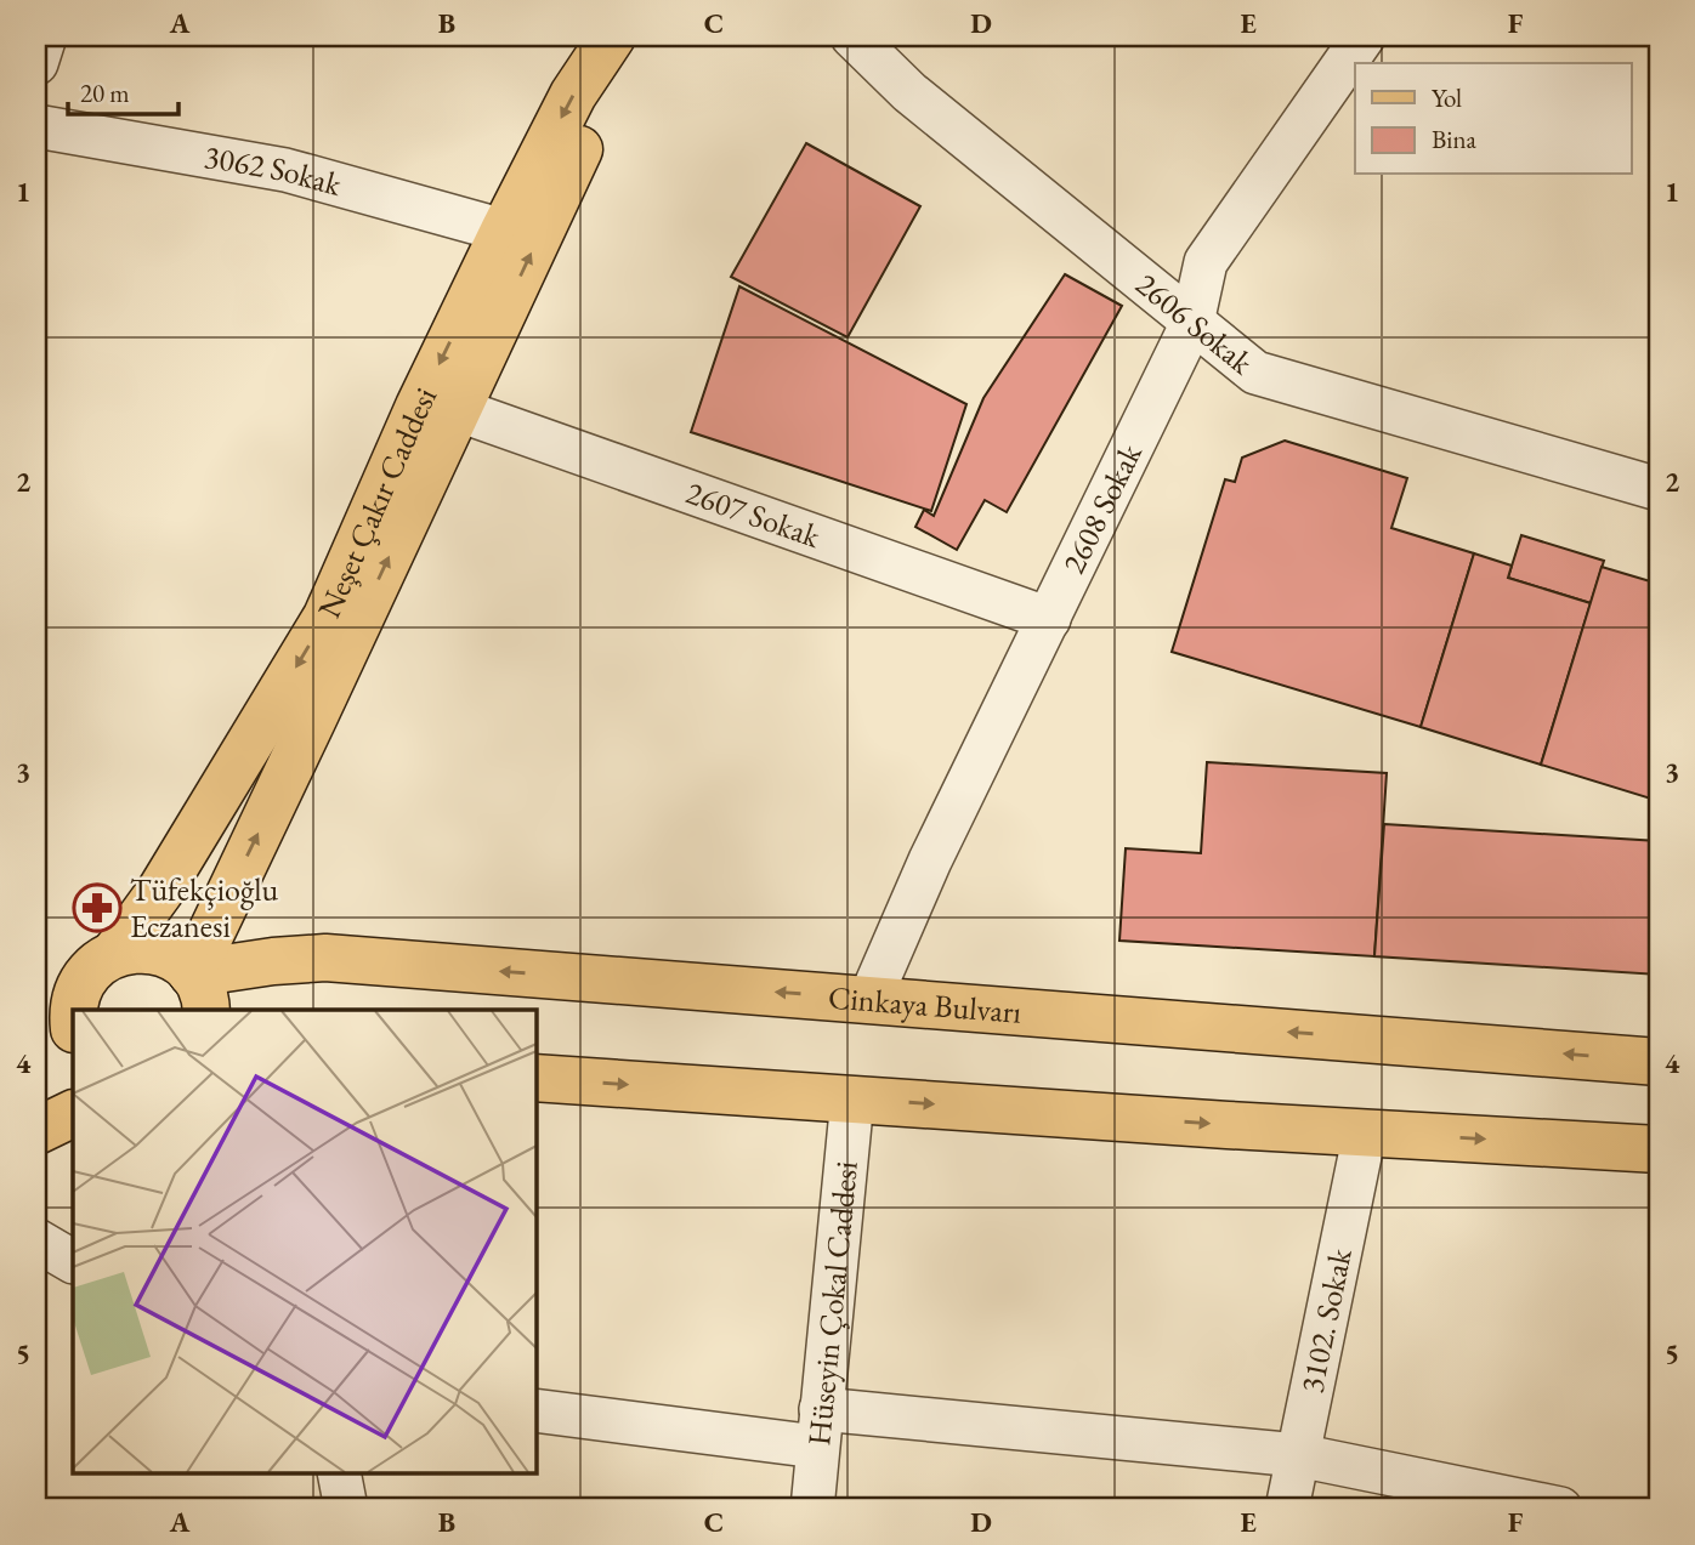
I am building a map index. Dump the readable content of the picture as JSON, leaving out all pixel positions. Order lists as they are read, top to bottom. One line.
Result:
{"streets":{"main road":["Neşet Çakır Caddesi","Cinkaya Bulvarı"],"street":["3062 Sokak","2606 Sokak","2608 Sokak","2607 Sokak","Hüseyin Çokal Caddesi","3102. Sokak"]},"crossings":[["3062 Sokak","Neşet Çakır Caddesi"],["2606 Sokak","2608 Sokak"],["Neşet Çakır Caddesi","2607 Sokak"],["Neşet Çakır Caddesi","Cinkaya Bulvarı"],["2608 Sokak","2607 Sokak"],["2608 Sokak","Cinkaya Bulvarı"]],"places":{"pharmacy":["Tüfekçioğlu Eczanesi"]},"legend":["Yol","Bina"],"scale_bar":"20 m","grid":{"columns":["A","B","C","D","E","F"],"rows":["1","2","3","4","5"]}}
